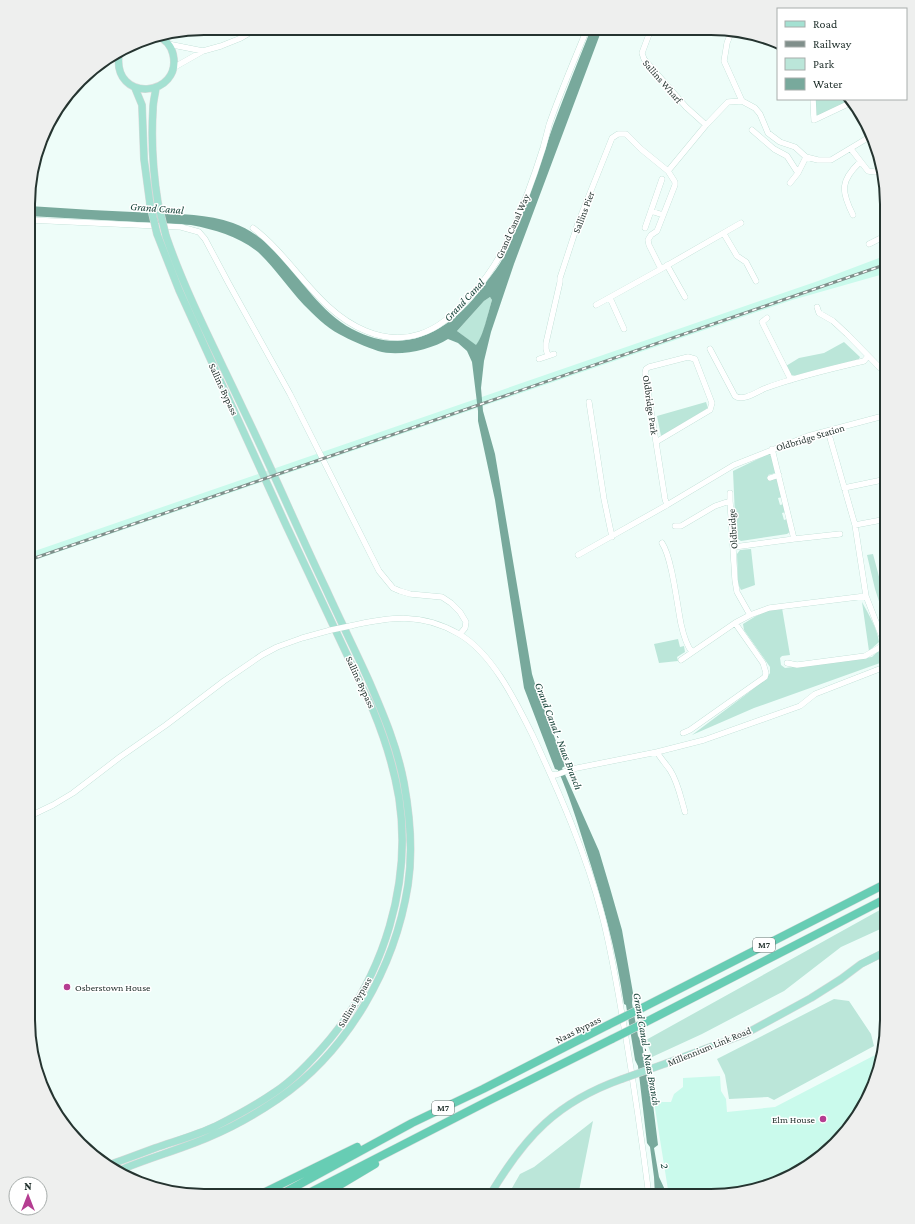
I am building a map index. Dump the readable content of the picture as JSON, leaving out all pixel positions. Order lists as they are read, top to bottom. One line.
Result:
{"streets":{"highway":["M7","Naas Bypass"],"main road":["Sallins Bypass","Millennium Link Road"],"street":["Sallins Wharf","Sallins Pier","Grand Canal Way","Oldbridge Park","Oldbridge Station","Oldbridge"]},"crossings":[["Oldbridge Park","Oldbridge Station"],["M7","Naas Bypass"]],"water":["Grand Canal","Grand Canal - Naas Branch","2"],"places":["Osberstown House","Elm House"],"legend":["Road","Railway","Park","Water"],"north":"top"}
